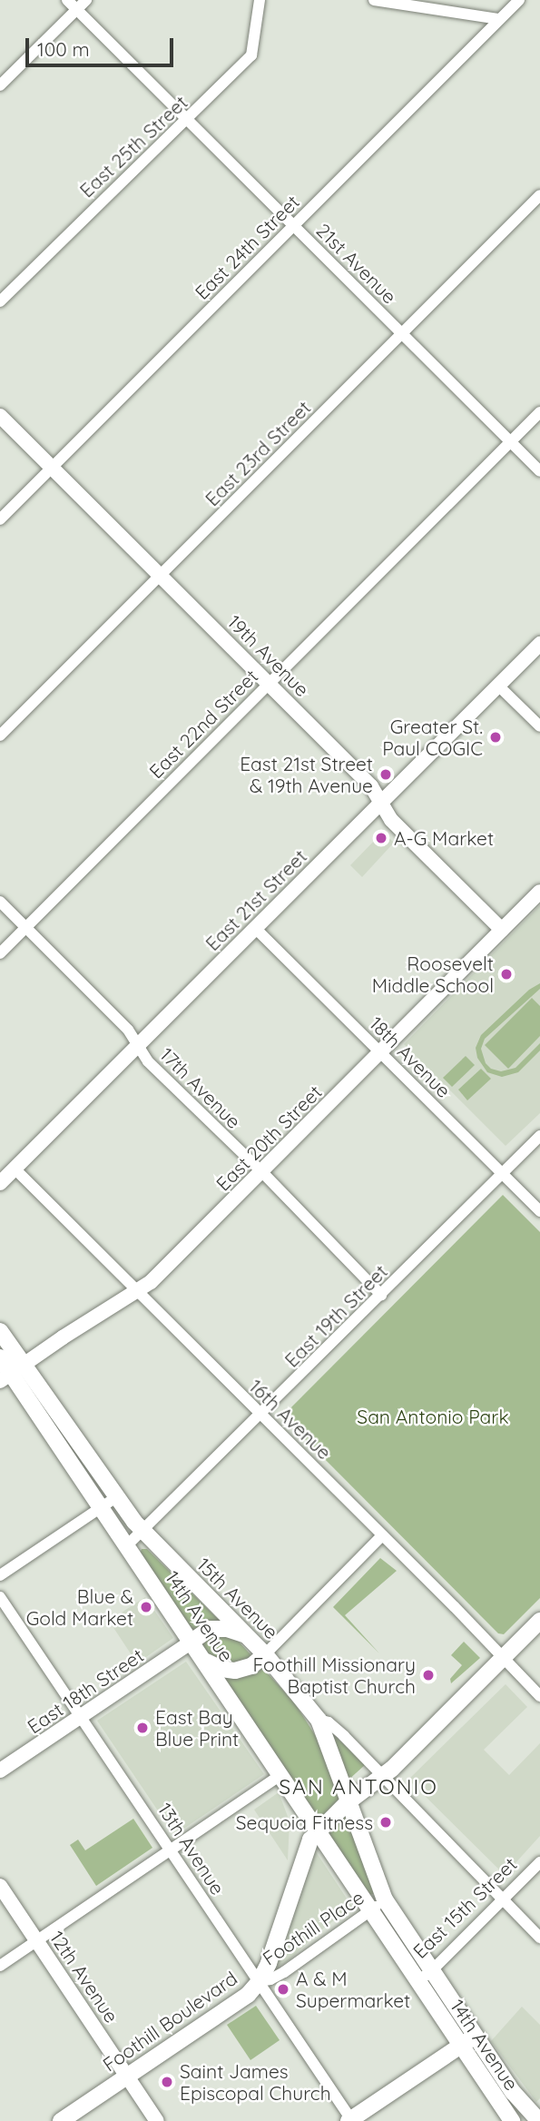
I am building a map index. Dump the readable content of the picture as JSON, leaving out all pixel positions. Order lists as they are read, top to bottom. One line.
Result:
{"streets":{"main road":["15th Avenue","14th Avenue","Foothill Boulevard"],"street":["East 25th Street","East 24th Street","21st Avenue","East 23rd Street","19th Avenue","East 22nd Street","East 21st Street","18th Avenue","17th Avenue","East 20th Street","East 19th Street","16th Avenue","East 18th Street","13th Avenue","East 15th Street","Foothill Place","12th Avenue"]},"crossings":[["East 25th Street","21st Avenue"],["East 24th Street","21st Avenue"],["East 24th Street","19th Avenue"],["21st Avenue","East 23rd Street"],["21st Avenue","East 22nd Street"],["East 23rd Street","19th Avenue"],["19th Avenue","East 22nd Street"],["19th Avenue","East 21st Street"],["19th Avenue","East 20th Street"],["East 22nd Street","17th Avenue"],["East 21st Street","18th Avenue"],["East 21st Street","17th Avenue"],["East 21st Street","16th Avenue"],["18th Avenue","East 20th Street"],["18th Avenue","East 19th Street"],["17th Avenue","East 20th Street"],["17th Avenue","East 19th Street"],["East 20th Street","16th Avenue"],["East 20th Street","14th Avenue"],["East 19th Street","16th Avenue"],["East 19th Street","15th Avenue"],["East 19th Street","14th Avenue"],["16th Avenue","Foothill Boulevard"],["15th Avenue","14th Avenue"],["15th Avenue","East 15th Street"],["15th Avenue","Foothill Boulevard"],["14th Avenue","East 18th Street"],["14th Avenue","East 15th Street"],["14th Avenue","Foothill Place"],["14th Avenue","Foothill Boulevard"],["East 18th Street","13th Avenue"],["13th Avenue","Foothill Place"],["13th Avenue","Foothill Boulevard"],["Foothill Place","Foothill Boulevard"],["12th Avenue","Foothill Boulevard"]],"districts":["SAN ANTONIO"],"parks":["San Antonio Park"],"places":["Greater St. Paul COGIC","East 21st Street & 19th Avenue","A-G Market","Roosevelt Middle School","Blue & Gold Market","Foothill Missionary Baptist Church","East Bay Blue Print","Sequoia Fitness","A & M Supermarket","Saint James Episcopal Church"],"scale_bar":"100 m"}
